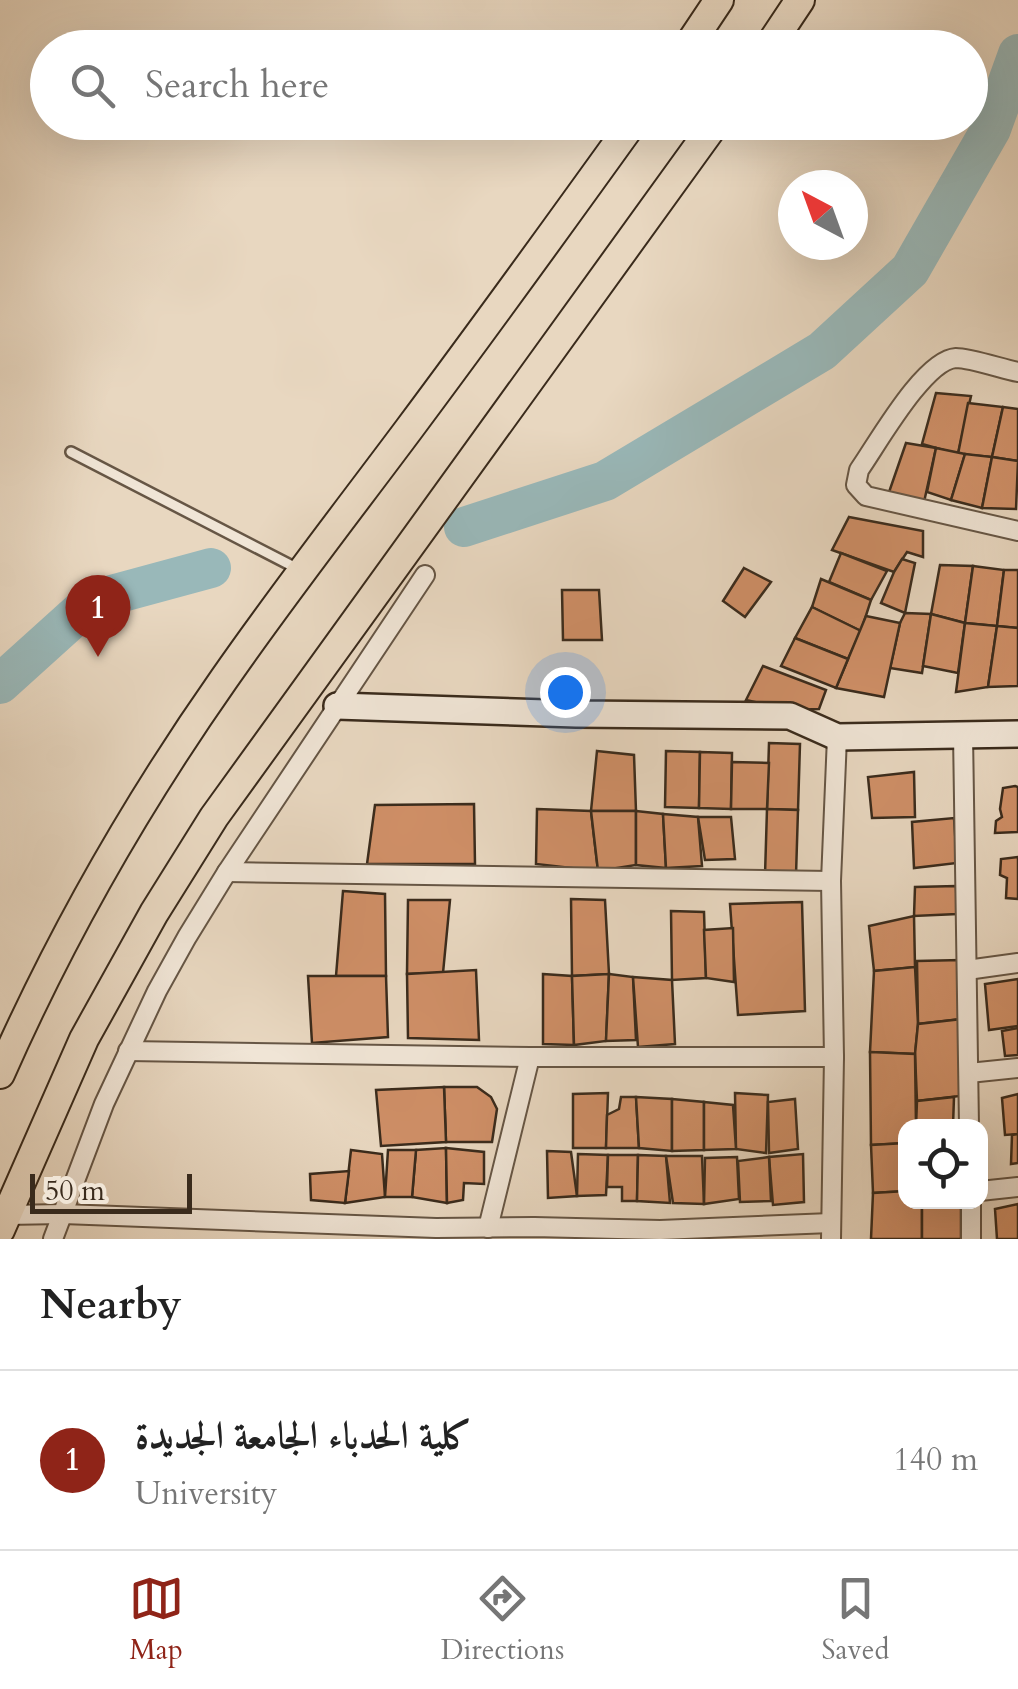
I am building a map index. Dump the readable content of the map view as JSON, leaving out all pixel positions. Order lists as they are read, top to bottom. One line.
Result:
{"scale_bar":"50 m","north":"top left","page":{"search":"Search here","pins":"1","scale":"50 m","heading":"Nearby","list":[{"mark":"1","name":"كلية الحدباء الجامعة الجديدة","note":"University","value":"140 m"}],"nav":["Map","Directions","Saved"]}}
